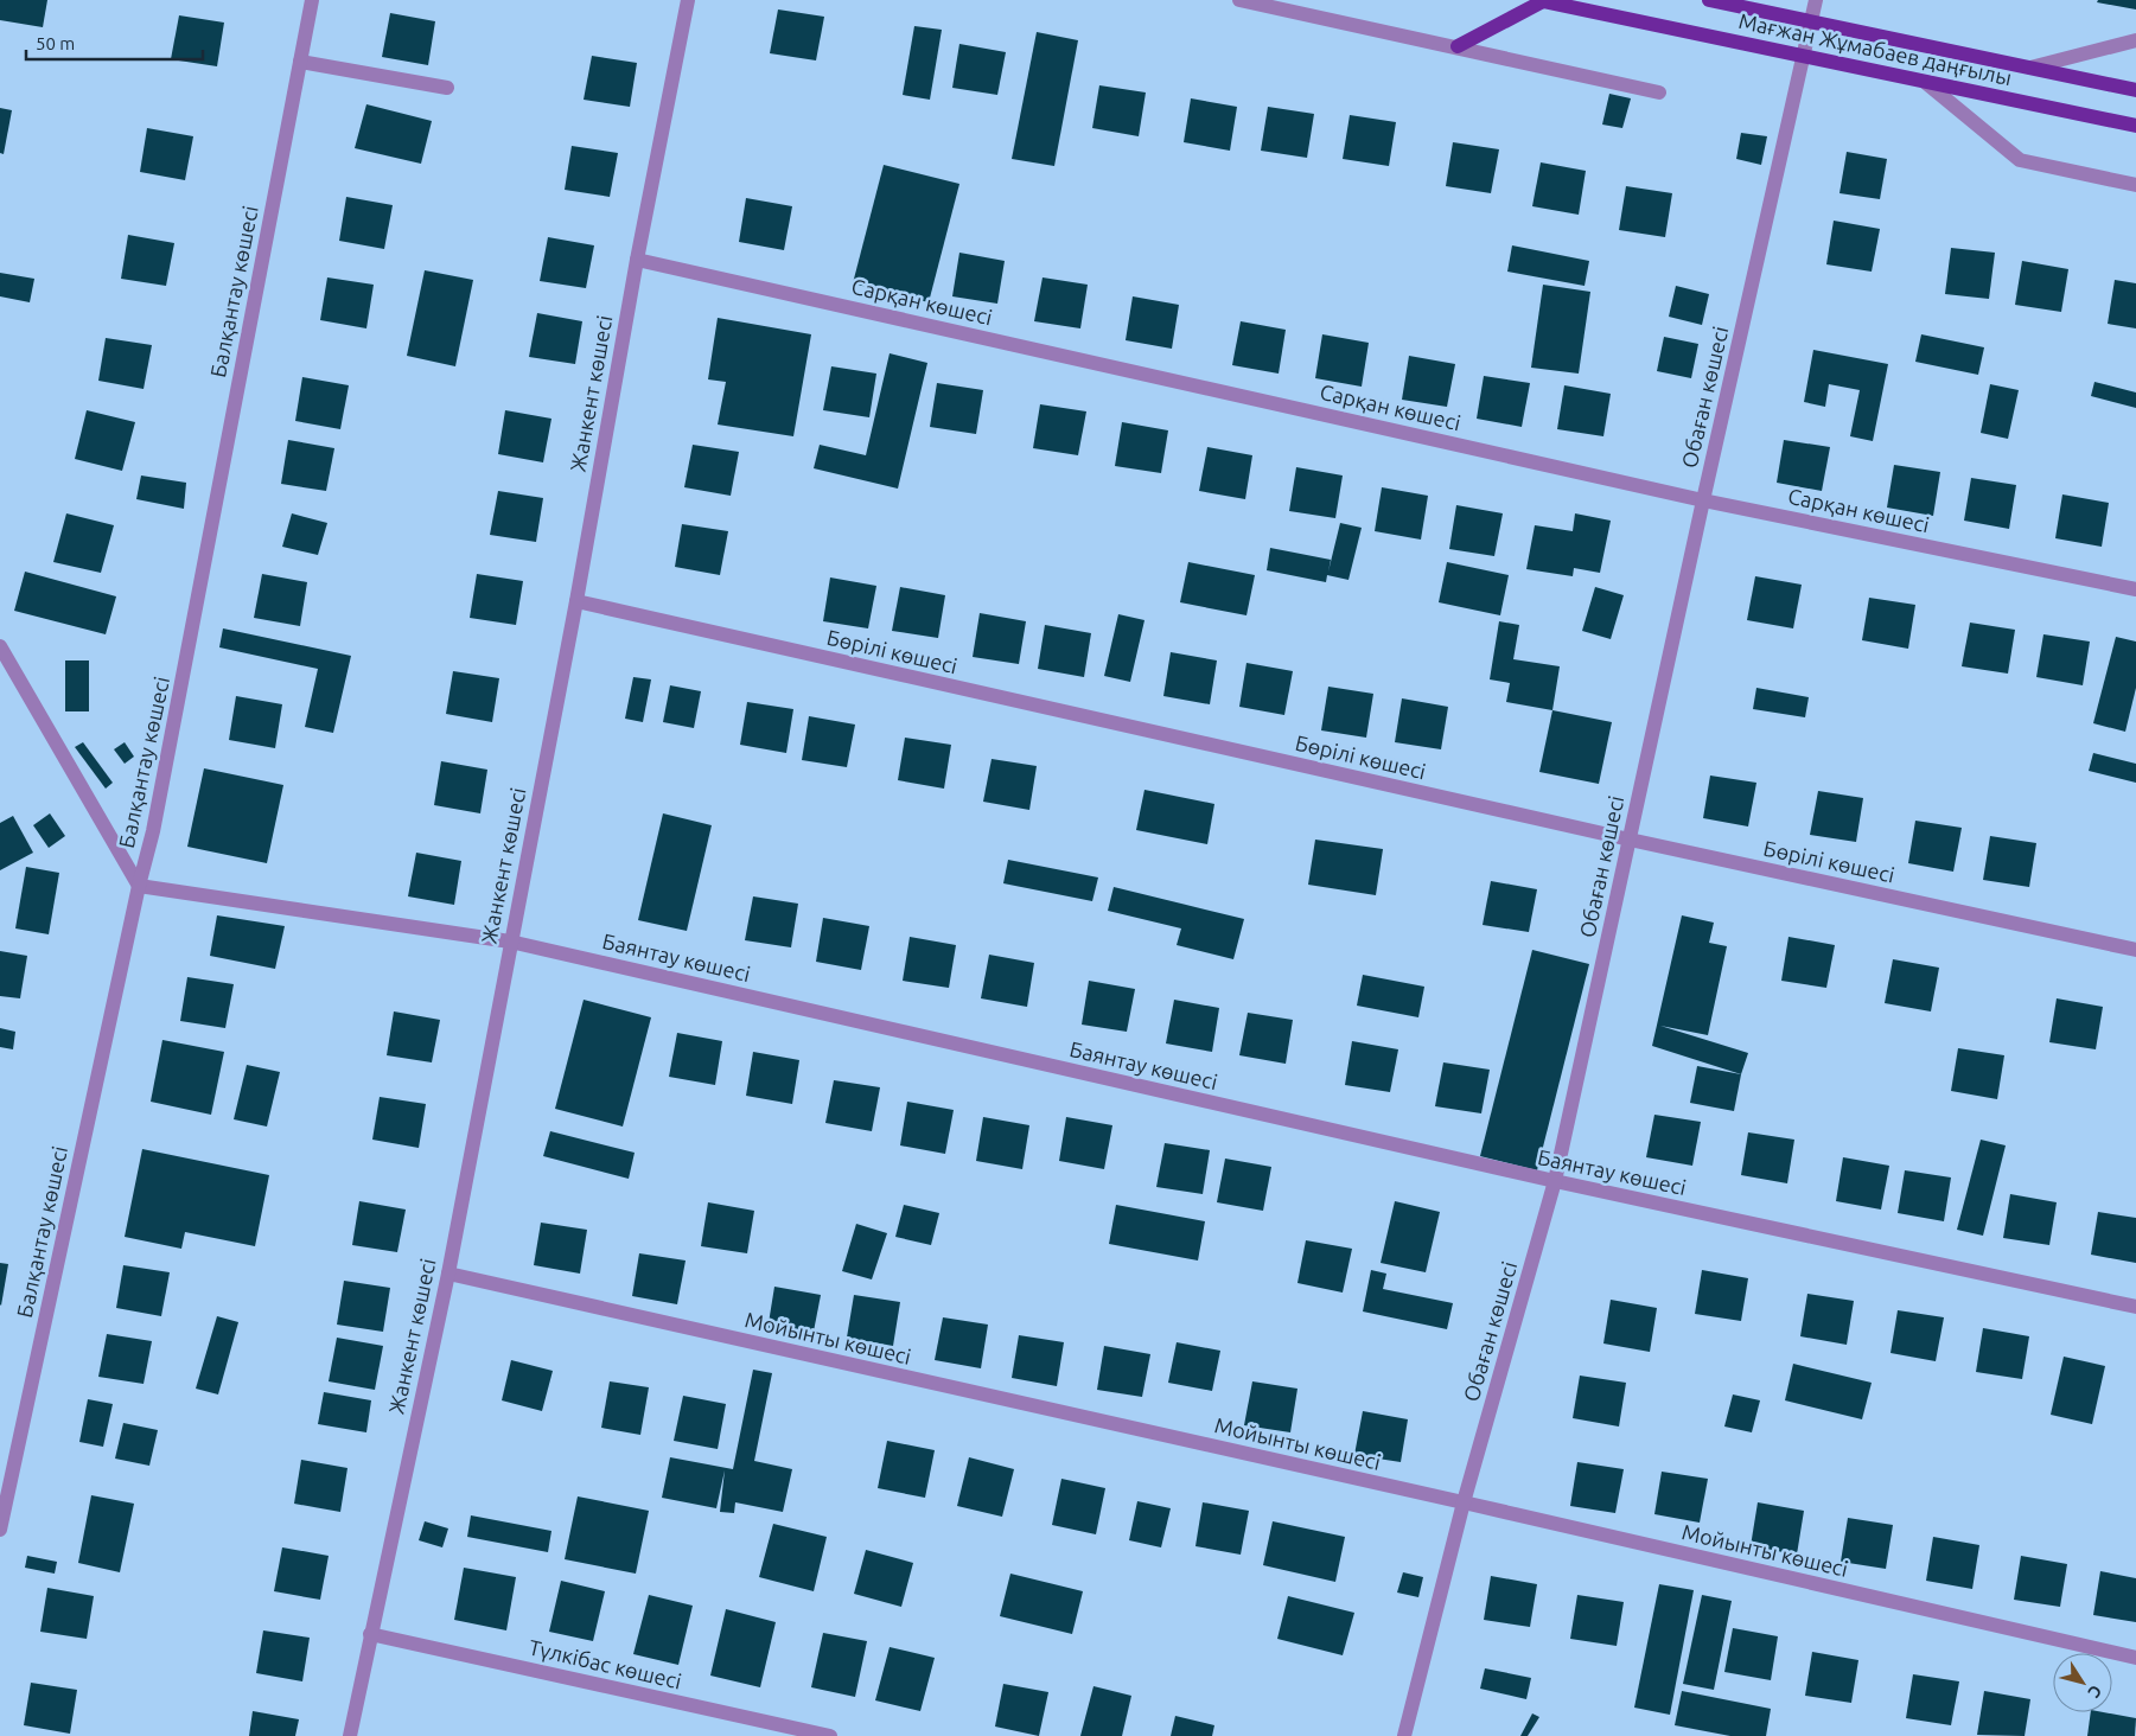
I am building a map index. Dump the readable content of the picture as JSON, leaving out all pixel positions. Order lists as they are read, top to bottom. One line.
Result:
{"streets":{"main road":["Мағжан Жұмабаев даңғылы"],"street":["Балқантау көшесі","Сарқан көшесі","Жанкент көшесі","Обаған көшесі","Бөрілі көшесі","Баянтау көшесі","Мойынты көшесі","Түлкібас көшесі"]},"crossings":[["Мағжан Жұмабаев даңғылы","Обаған көшесі"],["Балқантау көшесі","Баянтау көшесі"],["Сарқан көшесі","Жанкент көшесі"],["Сарқан көшесі","Обаған көшесі"],["Жанкент көшесі","Бөрілі көшесі"],["Жанкент көшесі","Баянтау көшесі"],["Жанкент көшесі","Мойынты көшесі"],["Жанкент көшесі","Түлкібас көшесі"],["Обаған көшесі","Бөрілі көшесі"],["Обаған көшесі","Баянтау көшесі"],["Обаған көшесі","Мойынты көшесі"]],"scale_bar":"50 m","north":"bottom right"}
